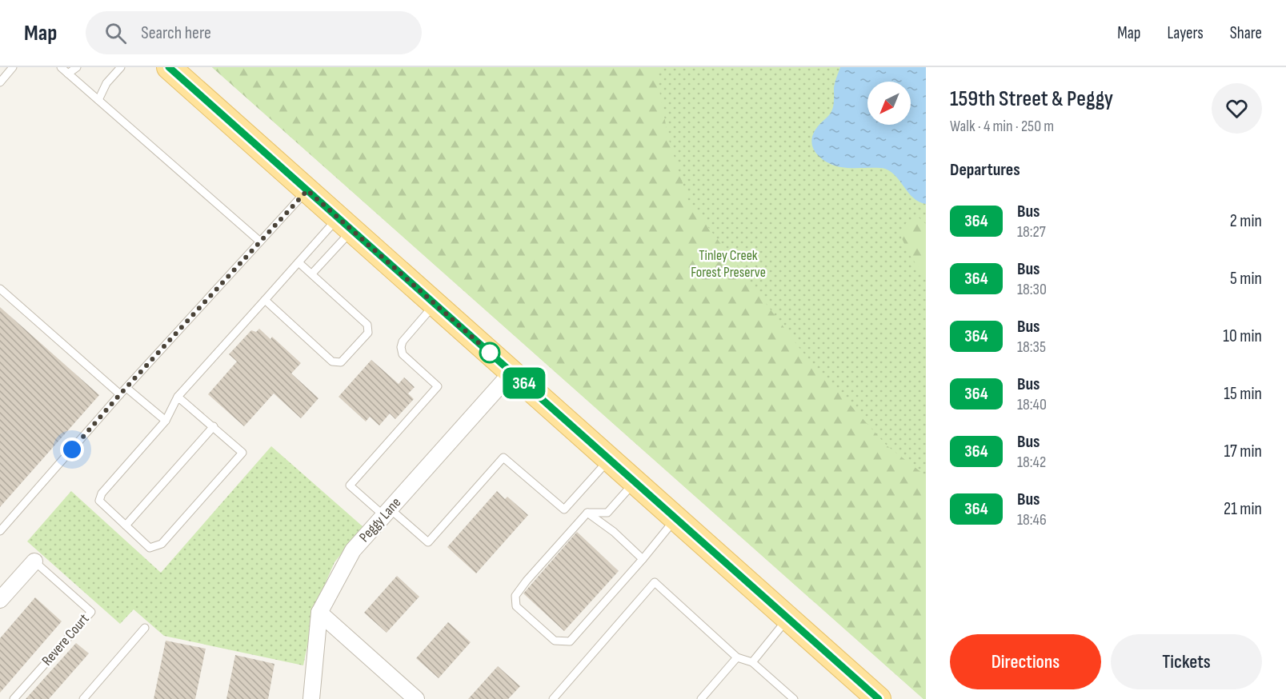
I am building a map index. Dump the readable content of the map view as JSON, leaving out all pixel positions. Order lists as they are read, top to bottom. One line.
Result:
{"streets":{"street":["Peggy Lane","Revere Court"]},"parks":["Tinley Creek Forest Preserve"],"lines":["bus line 364"],"north":"bottom left","page":{"header":"Map","search":"Search here","nav":["Map","Layers","Share"],"on_map":"364","heading":[["159th Street & Peggy","Walk · 4 min · 250 m"],"Departures"],"list":[{"mark":"364","name":"Bus","note":"18:27","value":"2 min"},{"mark":"364","name":"Bus","note":"18:30","value":"5 min"},{"mark":"364","name":"Bus","note":"18:35","value":"10 min"},{"mark":"364","name":"Bus","note":"18:40","value":"15 min"},{"mark":"364","name":"Bus","note":"18:42","value":"17 min"},{"mark":"364","name":"Bus","note":"18:46","value":"21 min"}],"buttons":["Directions","Tickets"]}}
